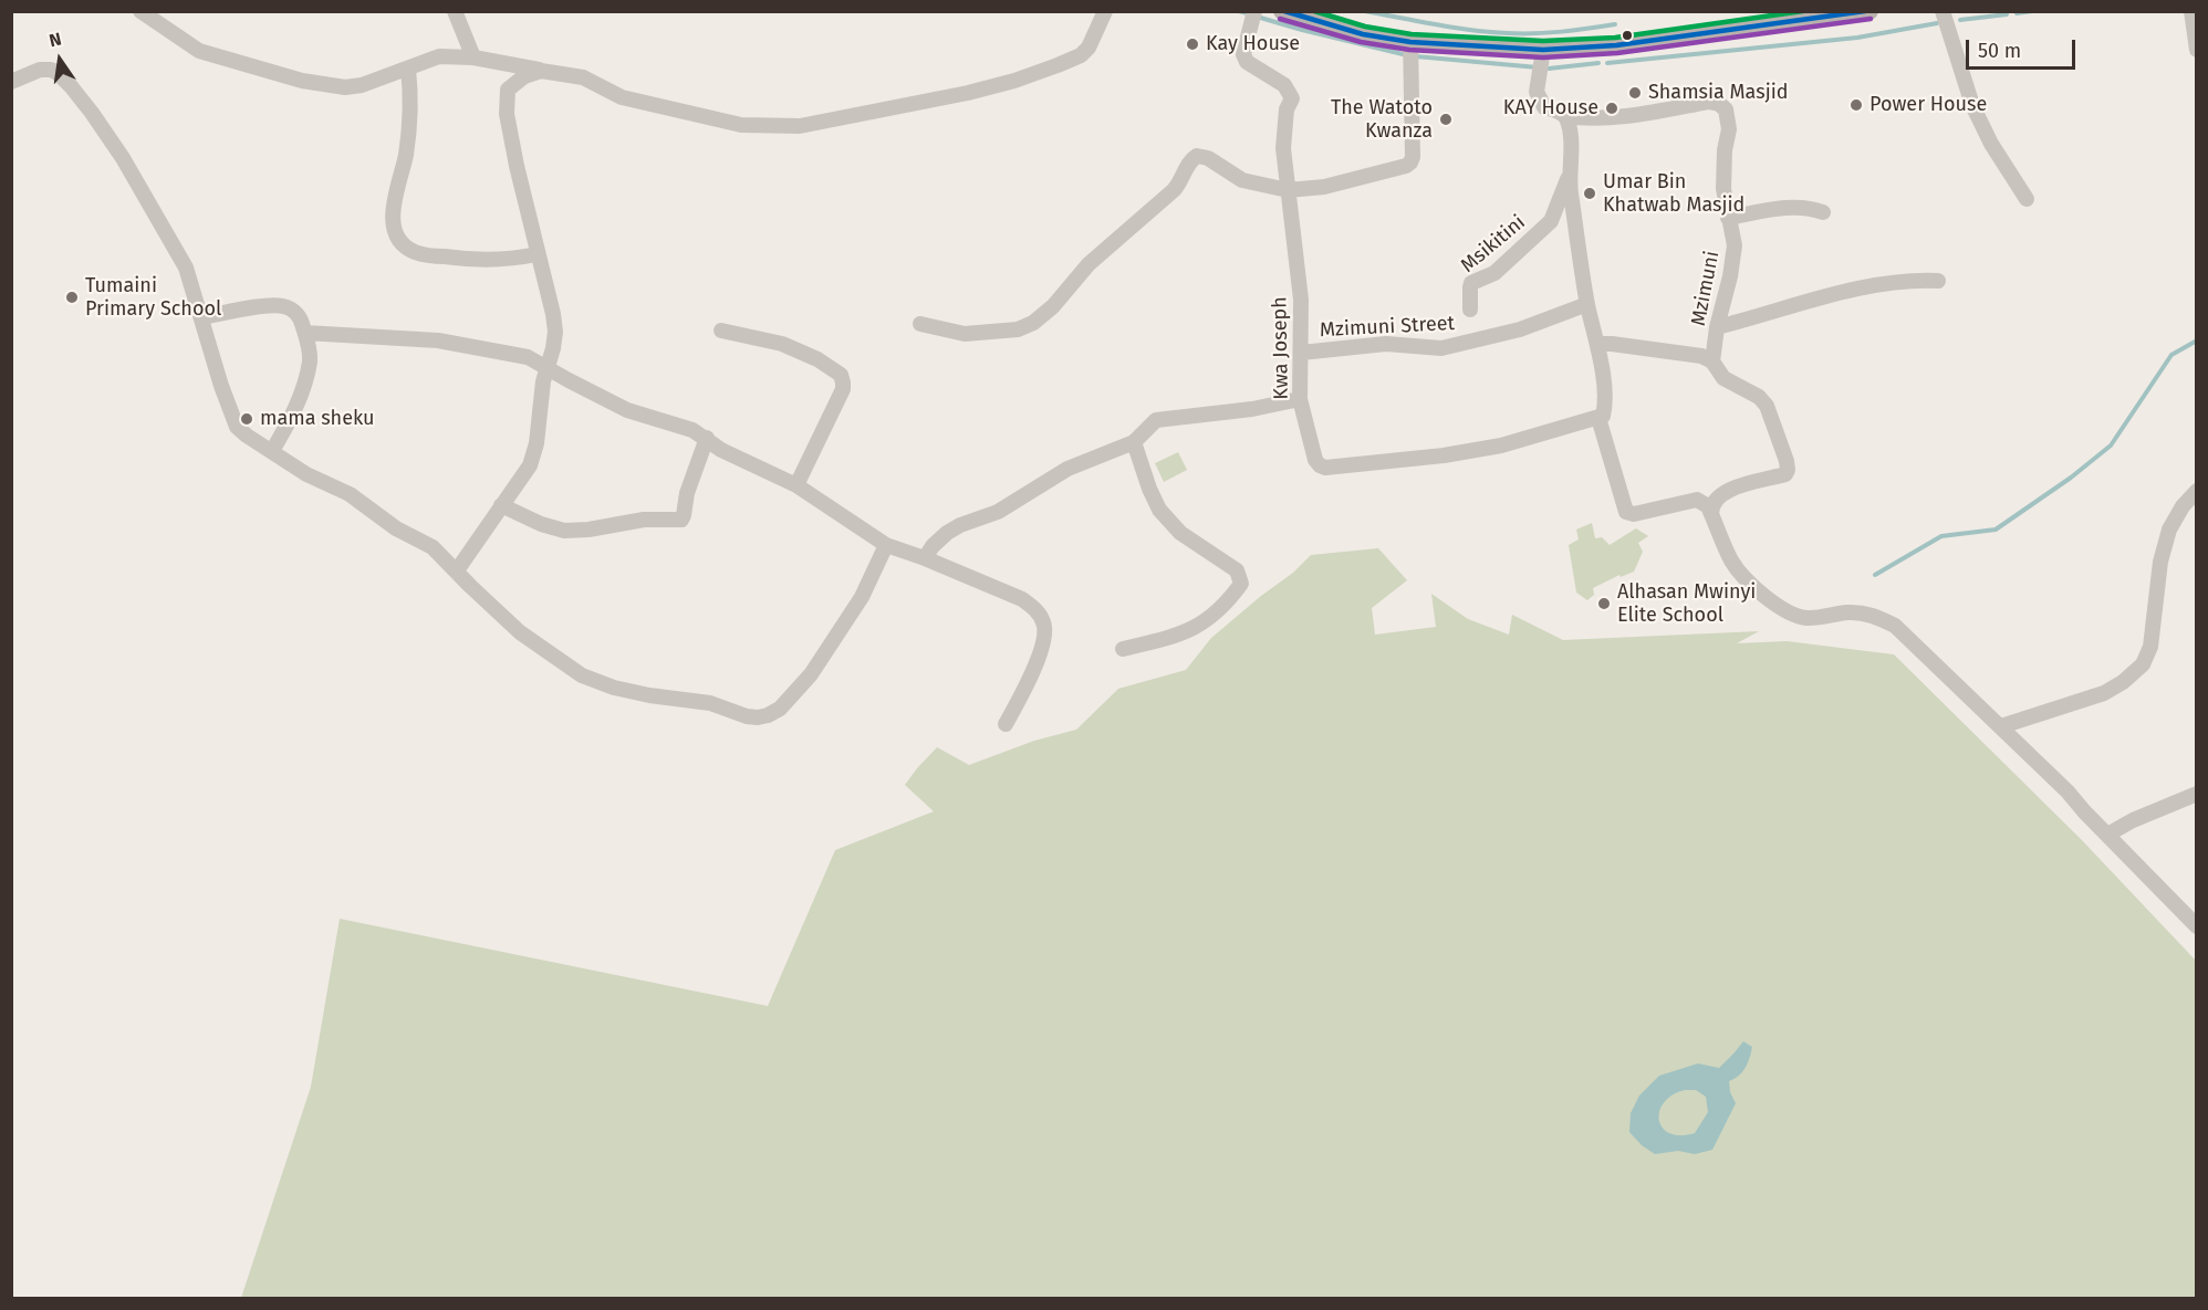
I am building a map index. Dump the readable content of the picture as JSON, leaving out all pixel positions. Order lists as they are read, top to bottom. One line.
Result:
{"streets":{"street":["Msikitini","Mzimuni","Mzimuni Street","Kwa Joseph"]},"crossings":[["Msikitini","Mzimuni"],["Msikitini","Mzimuni Street"],["Mzimuni Street","Kwa Joseph"]],"places":["Kay House","Shamsia Masjid","Power House","KAY House","The Watoto Kwanza","Umar Bin Khatwab Masjid","Tumaini Primary School","mama sheku","Alhasan Mwinyi Elite School"],"scale_bar":"50 m","north":"top"}
